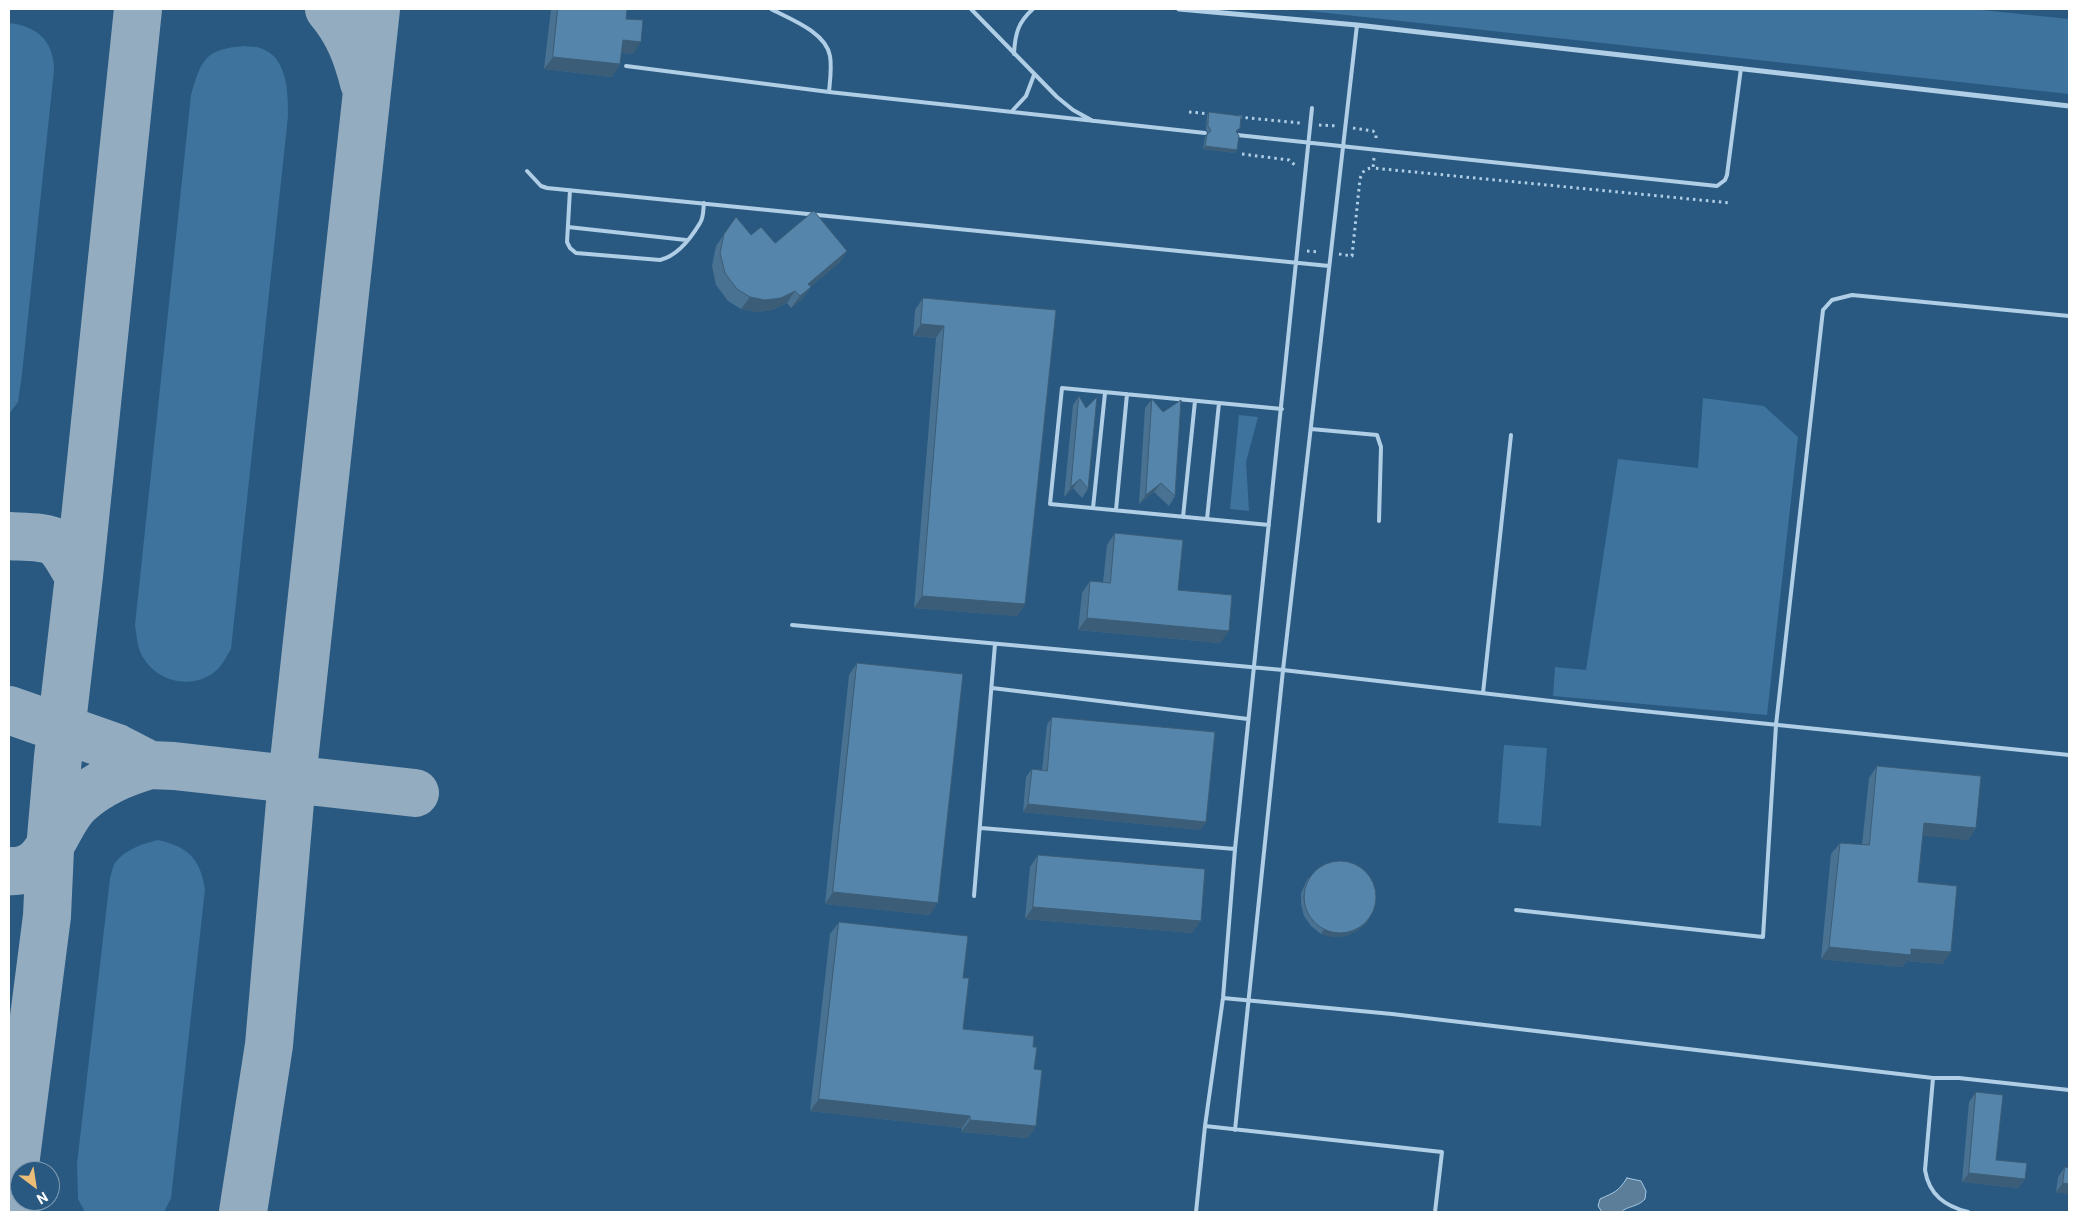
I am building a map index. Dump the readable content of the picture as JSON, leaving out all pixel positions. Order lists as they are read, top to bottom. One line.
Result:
{"north":"bottom right"}
